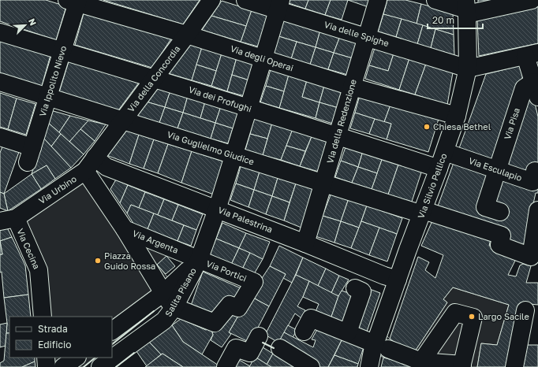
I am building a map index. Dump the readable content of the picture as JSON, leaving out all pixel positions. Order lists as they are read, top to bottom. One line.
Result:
{"streets":{"street":["Via delle Spighe","Via degli Operai","Via della Concordia","Via Ippolito Nievo","Via dei Profughi","Via della Redenzione","Via Pisa","Via Guglielmo Giudice","Via Esculapio","Via Silvio Pellico","Via Urbino","Via Palestrina","Via Argenta","Via Cecina","Via Portici","Salita Pisano"]},"crossings":[["Via delle Spighe","Via della Redenzione"],["Via delle Spighe","Via Silvio Pellico"],["Via delle Spighe","Salita Pisano"],["Via degli Operai","Via della Concordia"],["Via degli Operai","Via Ippolito Nievo"],["Via degli Operai","Via della Redenzione"],["Via degli Operai","Via Silvio Pellico"],["Via degli Operai","Salita Pisano"],["Via della Concordia","Via dei Profughi"],["Via della Concordia","Via Guglielmo Giudice"],["Via della Concordia","Via Urbino"],["Via della Concordia","Via Palestrina"],["Via della Concordia","Via Argenta"],["Via Ippolito Nievo","Via dei Profughi"],["Via Ippolito Nievo","Via Guglielmo Giudice"],["Via dei Profughi","Via della Redenzione"],["Via dei Profughi","Via Silvio Pellico"],["Via dei Profughi","Salita Pisano"],["Via della Redenzione","Via Guglielmo Giudice"],["Via della Redenzione","Via Palestrina"],["Via Pisa","Via Esculapio"],["Via Guglielmo Giudice","Via Silvio Pellico"],["Via Guglielmo Giudice","Salita Pisano"],["Via Esculapio","Via Silvio Pellico"],["Via Silvio Pellico","Via Palestrina"],["Via Urbino","Via Palestrina"],["Via Urbino","Via Argenta"],["Via Urbino","Via Cecina"],["Via Palestrina","Via Argenta"],["Via Palestrina","Salita Pisano"],["Via Argenta","Via Portici"],["Via Argenta","Salita Pisano"],["Via Portici","Salita Pisano"]],"places":["Chiesa Bethel","Piazza Guido Rossa","Largo Sacile"],"legend":["Strada","Edificio"],"scale_bar":"20 m","north":"top right"}
